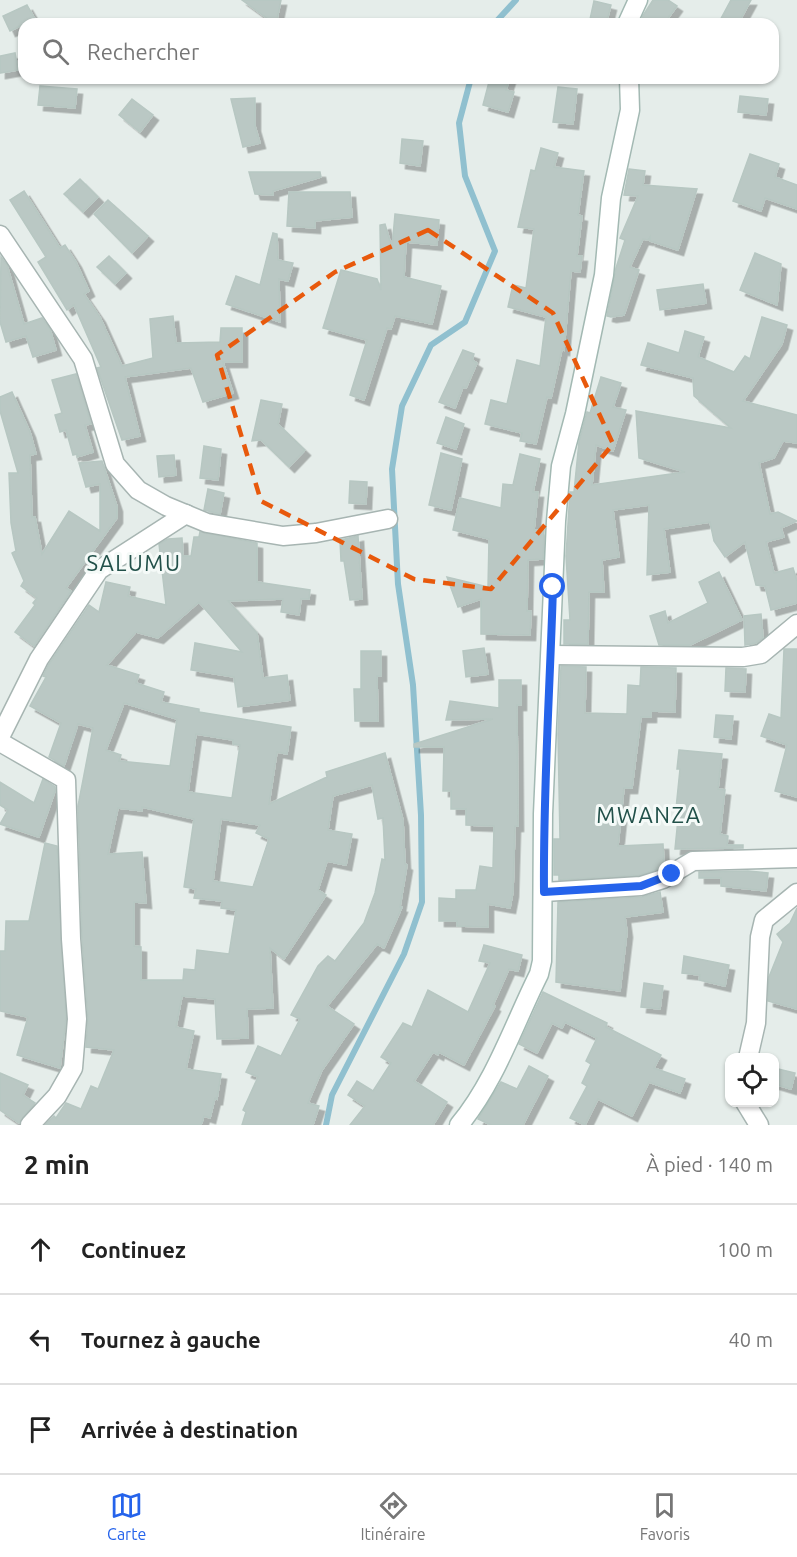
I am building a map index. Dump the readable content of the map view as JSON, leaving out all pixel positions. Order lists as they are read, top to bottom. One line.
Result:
{"districts":["SALUMU","MWANZA"],"page":{"search":"Rechercher","heading":["2 min","À pied · 140 m"],"list":[["Continuez","100 m"],["Tournez à gauche","40 m"],"Arrivée à destination"],"nav":["Carte","Itinéraire","Favoris"]}}
